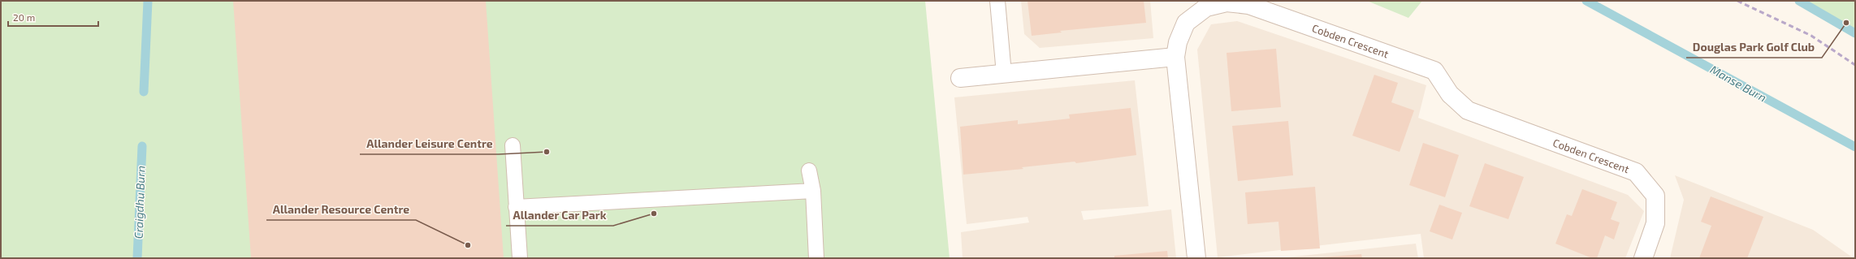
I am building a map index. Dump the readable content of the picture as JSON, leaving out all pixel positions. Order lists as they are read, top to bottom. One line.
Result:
{"streets":{"street":["Cobden Crescent"]},"water":["Manse Burn","Craigdhu Burn"],"places":["Douglas Park Golf Club","Allander Leisure Centre","Allander Car Park","Allander Resource Centre"],"scale_bar":"20 m"}
